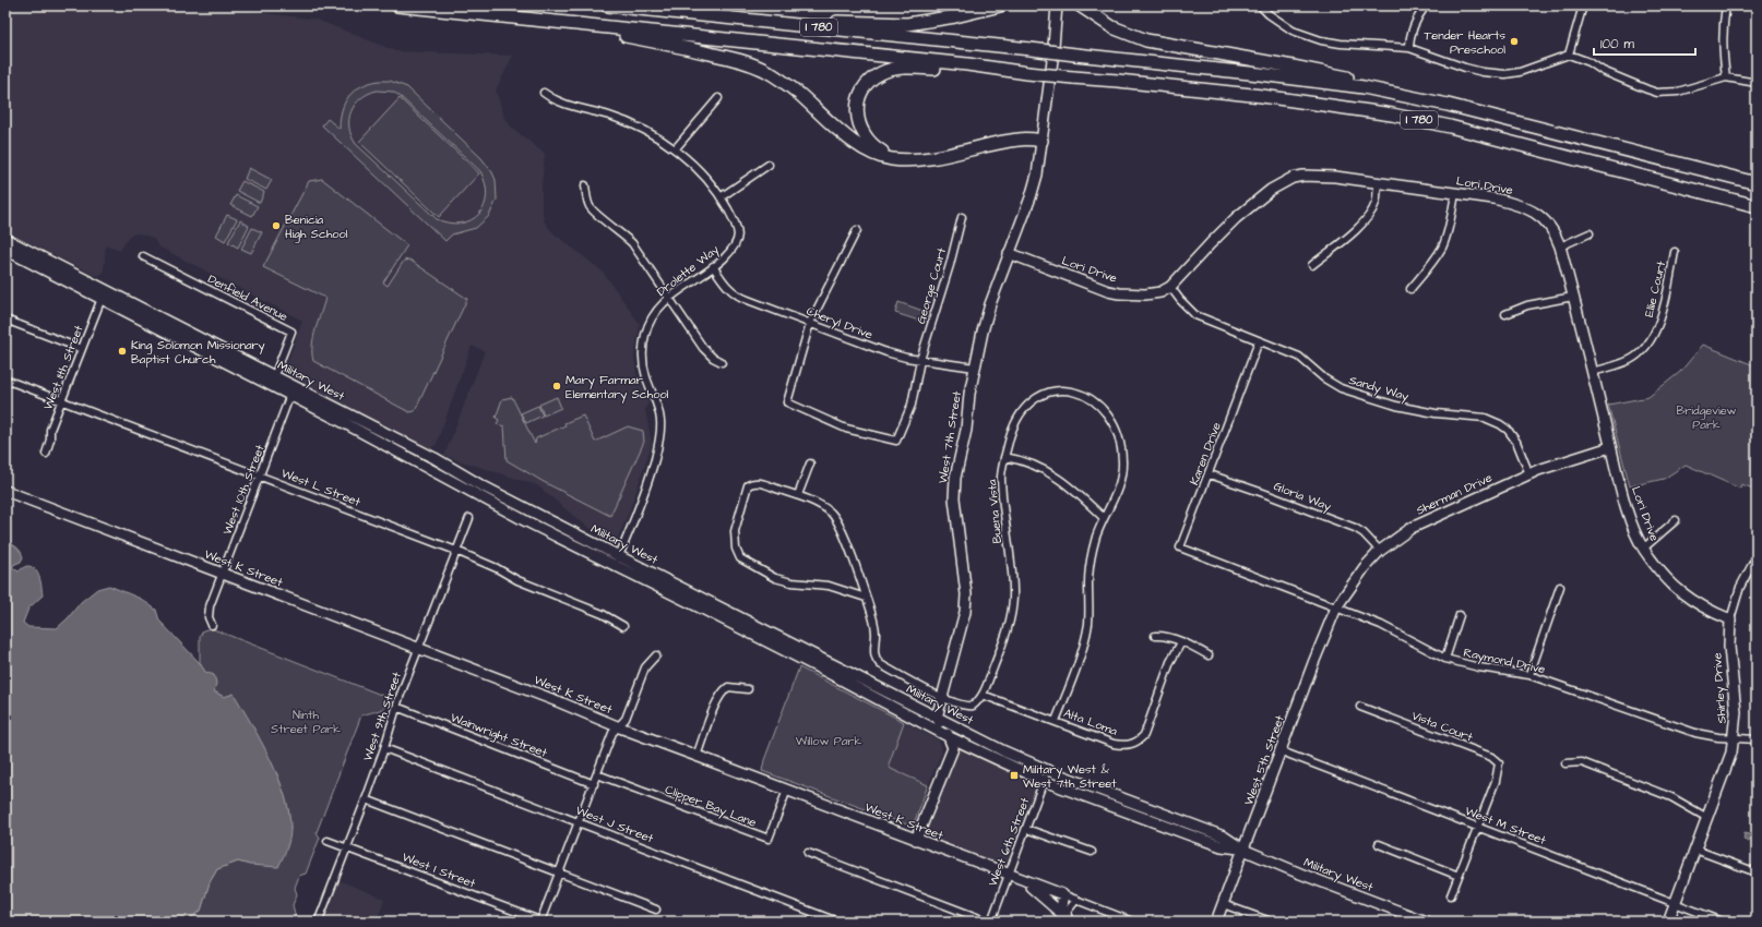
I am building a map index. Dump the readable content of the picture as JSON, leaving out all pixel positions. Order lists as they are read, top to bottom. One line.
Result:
{"streets":{"highway":["I 780"],"street":["Lori Drive","Drolette Way","George Court","Ellie Court","Denfield Avenue","Cheryl Drive","West 11th Street","Military West","Sandy Way","West 7th Street","Karen Drive","West L Street","West 10th Street","Sherman Drive","Gloria Way","Buena Vista","West K Street","Raymond Drive","Shirley Drive","West 9th Street","Alta Loma","Vista Court","Wainwright Street","West 5th Street","Clipper Bay Lane","West J Street","West M Street","West 6th Street","West I Street"]},"crossings":[["Lori Drive","Ellie Court"],["Lori Drive","Sandy Way"],["Lori Drive","West 7th Street"],["Lori Drive","Sherman Drive"],["Lori Drive","Shirley Drive"],["Drolette Way","Cheryl Drive"],["Drolette Way","Military West"],["George Court","Cheryl Drive"],["Denfield Avenue","Military West"],["Cheryl Drive","West 7th Street"],["West 11th Street","Military West"],["West 11th Street","West L Street"],["Military West","West 7th Street"],["Military West","West 10th Street"],["Military West","West 5th Street"],["Military West","West 6th Street"],["Sandy Way","Karen Drive"],["Sandy Way","Sherman Drive"],["Karen Drive","Gloria Way"],["Karen Drive","Raymond Drive"],["West L Street","West 10th Street"],["West L Street","West 9th Street"],["West 10th Street","West K Street"],["Sherman Drive","Gloria Way"],["Sherman Drive","Raymond Drive"],["Sherman Drive","West 5th Street"],["Buena Vista","Alta Loma"],["West K Street","West 9th Street"],["West K Street","Clipper Bay Lane"],["West K Street","West 6th Street"],["Raymond Drive","Shirley Drive"],["Raymond Drive","West 5th Street"],["Shirley Drive","West M Street"],["West 9th Street","Wainwright Street"],["West 9th Street","West J Street"],["West 9th Street","West I Street"],["Vista Court","West M Street"],["West 5th Street","West M Street"]],"parks":["Bridgeview Park","Ninth Street Park","Willow Park"],"places":{"other":["Tender Hearts Preschool","Benicia High School","King Solomon Missionary Baptist Church","Mary Farmar Elementary School"],"transit":["Military West & West 7th Street"]},"scale_bar":"100 m"}
